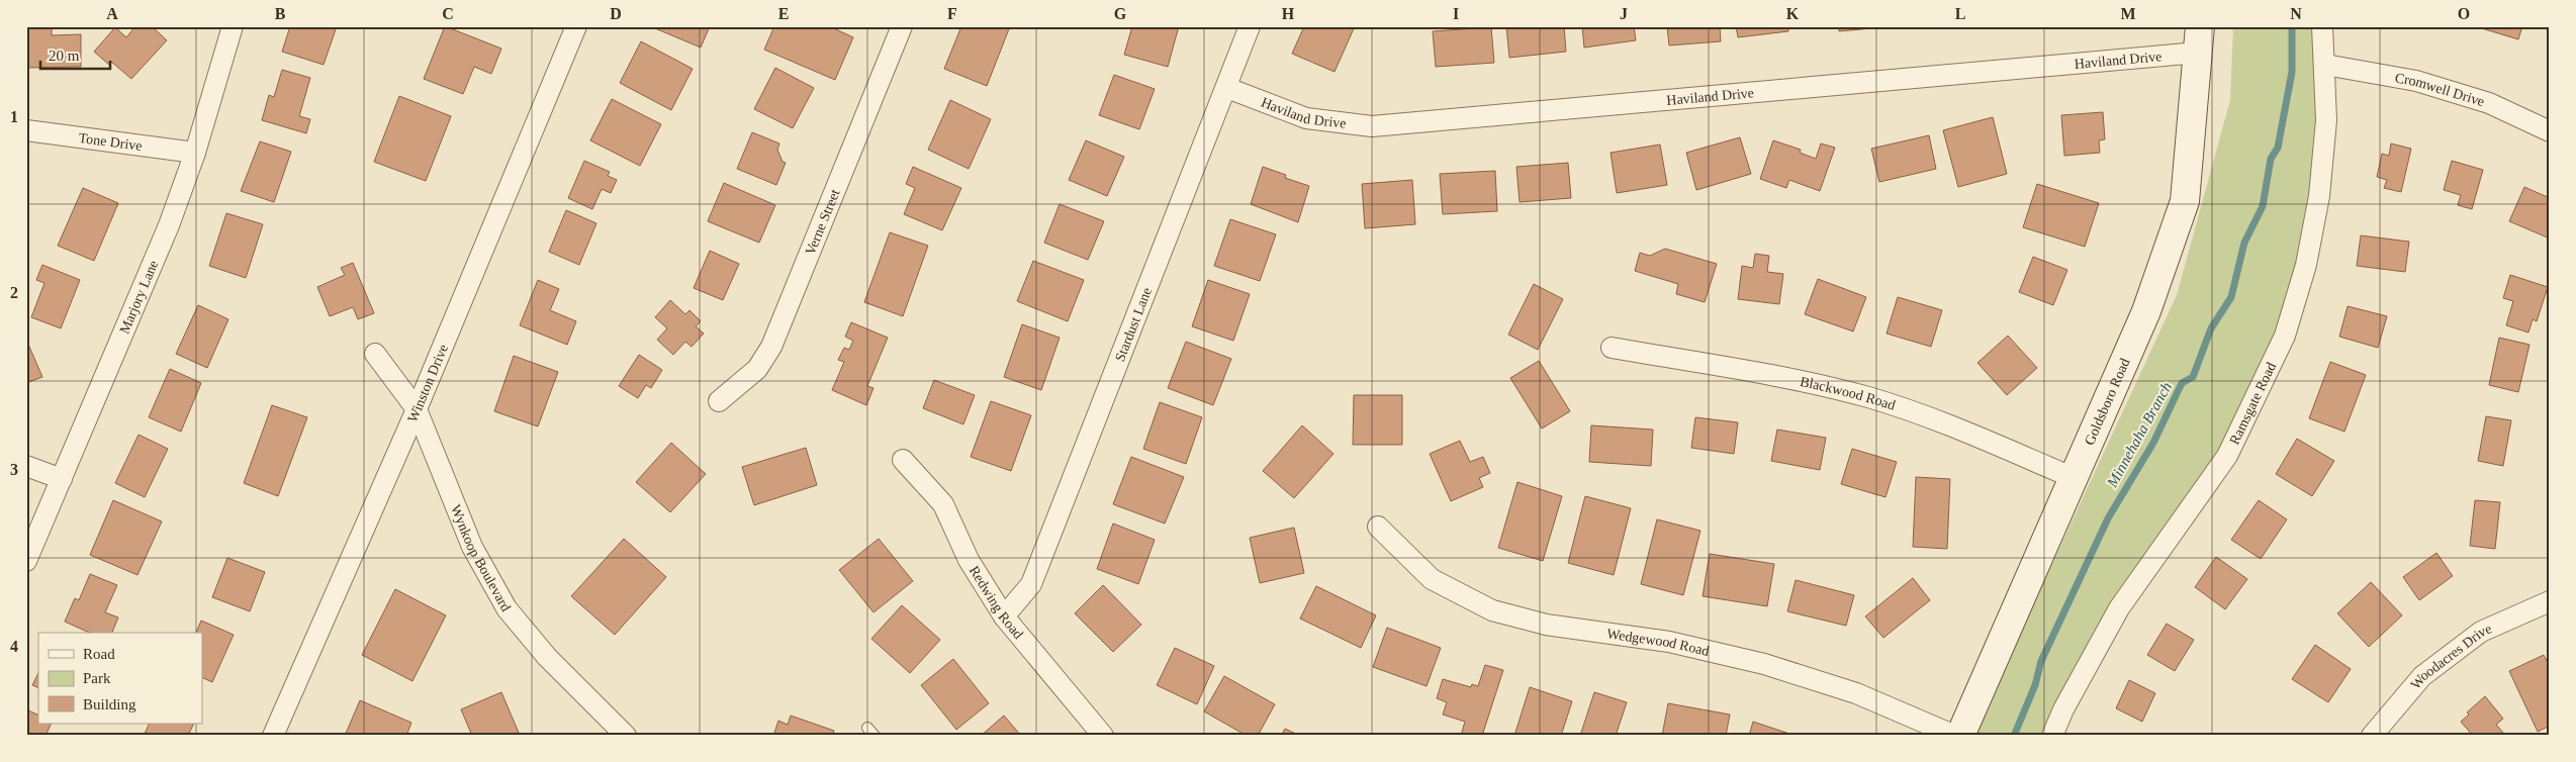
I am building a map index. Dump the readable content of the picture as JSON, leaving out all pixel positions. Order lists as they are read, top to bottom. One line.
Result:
{"streets":{"main road":["Goldsboro Road"],"street":["Haviland Drive","Cromwell Drive","Tone Drive","Verne Street","Marjory Lane","Stardust Lane","Winston Drive","Blackwood Road","Ramsgate Road","Wynkoop Boulevard","Redwing Road","Wedgewood Road","Woodacres Drive"]},"crossings":[["Haviland Drive","Stardust Lane"],["Haviland Drive","Goldsboro Road"],["Cromwell Drive","Ramsgate Road"],["Tone Drive","Marjory Lane"],["Stardust Lane","Redwing Road"],["Winston Drive","Wynkoop Boulevard"],["Blackwood Road","Goldsboro Road"]],"water":["Minnehaha Branch"],"legend":["Road","Park","Building"],"scale_bar":"20 m","grid":{"columns":["A","B","C","D","E","F","G","H","I","J","K","L","M","N","O"],"rows":["1","2","3","4"]}}
